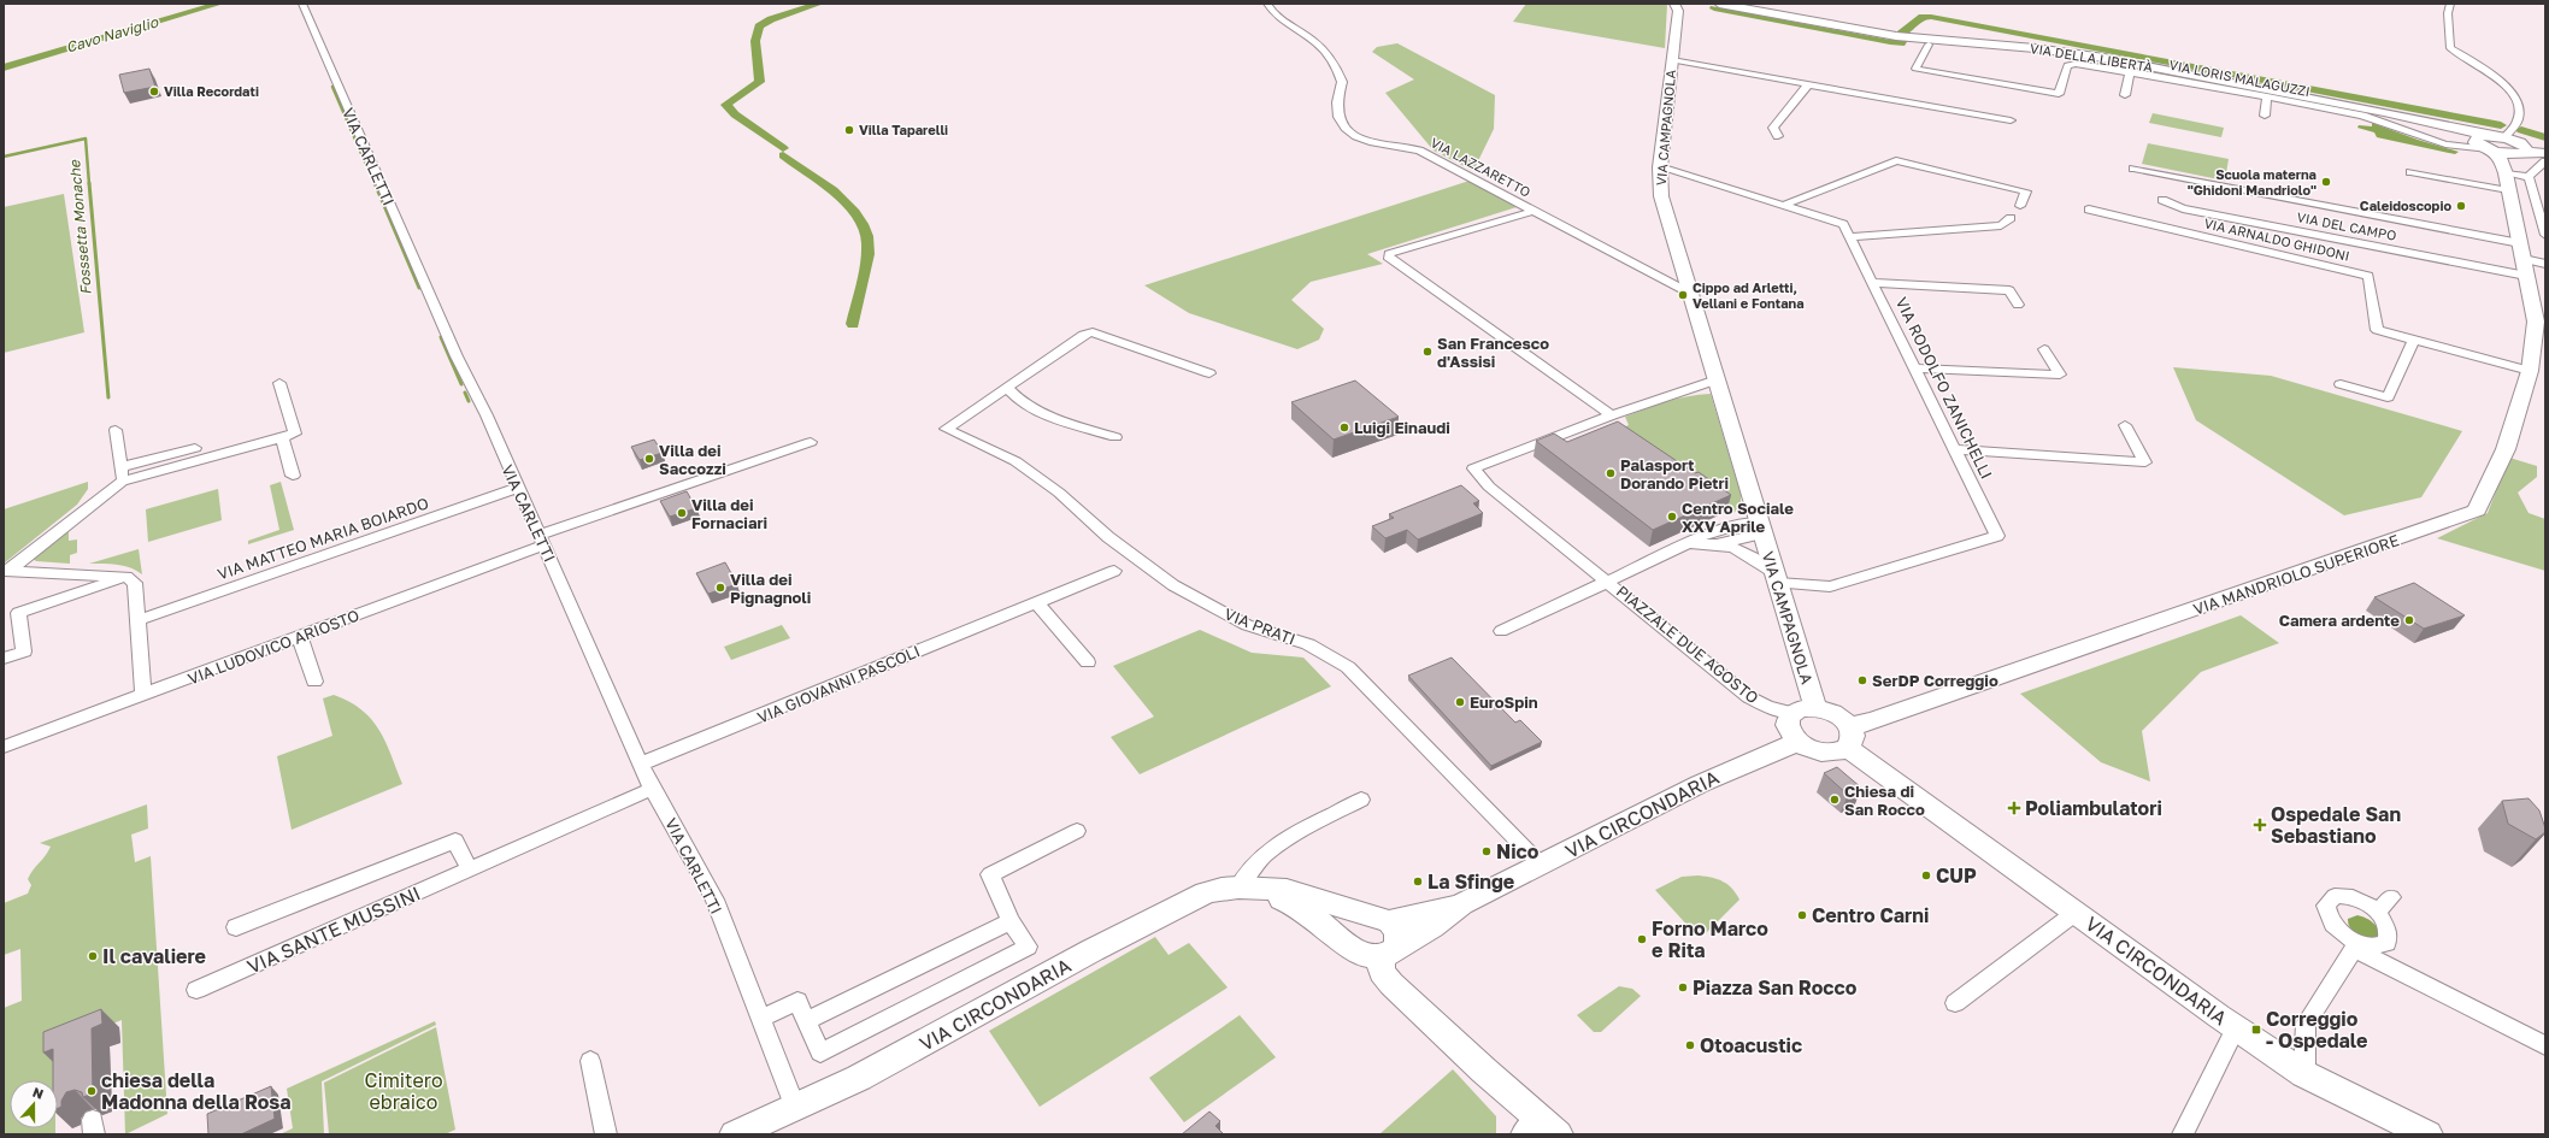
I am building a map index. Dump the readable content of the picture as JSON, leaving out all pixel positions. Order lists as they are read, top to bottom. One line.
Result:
{"streets":{"street":["VIA DELLA LIBERTÀ","VIA LORIS MALAGUZZI","VIA CAMPAGNOLA","VIA CARLETTI","VIA LAZZARETTO","VIA DEL CAMPO","VIA ARNALDO GHIDONI","VIA RODOLFO ZANICHELLI","VIA MATTEO MARIA BOIARDO","VIA MANDRIOLO SUPERIORE","VIA PRATI","PIAZZALE DUE AGOSTO","VIA LUDOVICO ARIOSTO","VIA GIOVANNI PASCOLI","VIA CIRCONDARIA","VIA SANTE MUSSINI"]},"crossings":[["VIA DELLA LIBERTÀ","VIA LORIS MALAGUZZI"],["VIA DELLA LIBERTÀ","VIA MANDRIOLO SUPERIORE"],["VIA LORIS MALAGUZZI","VIA MANDRIOLO SUPERIORE"],["VIA CAMPAGNOLA","VIA LAZZARETTO"],["VIA CAMPAGNOLA","VIA RODOLFO ZANICHELLI"],["VIA CAMPAGNOLA","VIA MANDRIOLO SUPERIORE"],["VIA CAMPAGNOLA","PIAZZALE DUE AGOSTO"],["VIA CAMPAGNOLA","VIA CIRCONDARIA"],["VIA CARLETTI","VIA MATTEO MARIA BOIARDO"],["VIA CARLETTI","VIA LUDOVICO ARIOSTO"],["VIA CARLETTI","VIA GIOVANNI PASCOLI"],["VIA CARLETTI","VIA CIRCONDARIA"],["VIA CARLETTI","VIA SANTE MUSSINI"],["VIA DEL CAMPO","VIA MANDRIOLO SUPERIORE"],["VIA ARNALDO GHIDONI","VIA MANDRIOLO SUPERIORE"],["VIA RODOLFO ZANICHELLI","PIAZZALE DUE AGOSTO"],["VIA MANDRIOLO SUPERIORE","PIAZZALE DUE AGOSTO"],["VIA MANDRIOLO SUPERIORE","VIA CIRCONDARIA"],["VIA PRATI","VIA CIRCONDARIA"],["PIAZZALE DUE AGOSTO","VIA CIRCONDARIA"]],"water":["Cavo Naviglio","Fosssetta Monache"],"parks":["Cimitero ebraico"],"places":{"other":["Villa Recordati","Villa Taparelli","Scuola materna \"Ghidoni Mandriolo\"","Caleidoscopio","Cippo ad Arletti, Vellani e Fontana","San Francesco d'Assisi","Luigi Einaudi","Villa dei Saccozzi","Palasport Dorando Pietri","Villa dei Fornaciari","Centro Sociale XXV Aprile","Villa dei Pignagnoli","Camera ardente","SerDP Correggio","EuroSpin","Chiesa di San Rocco","Nico","CUP","La Sfinge","Centro Carni","Forno Marco e Rita","Il cavaliere","Piazza San Rocco","Otoacustic","chiesa della Madonna della Rosa"],"health":["Poliambulatori","Ospedale San Sebastiano"],"transit":["Correggio - Ospedale"]},"north":"top"}
